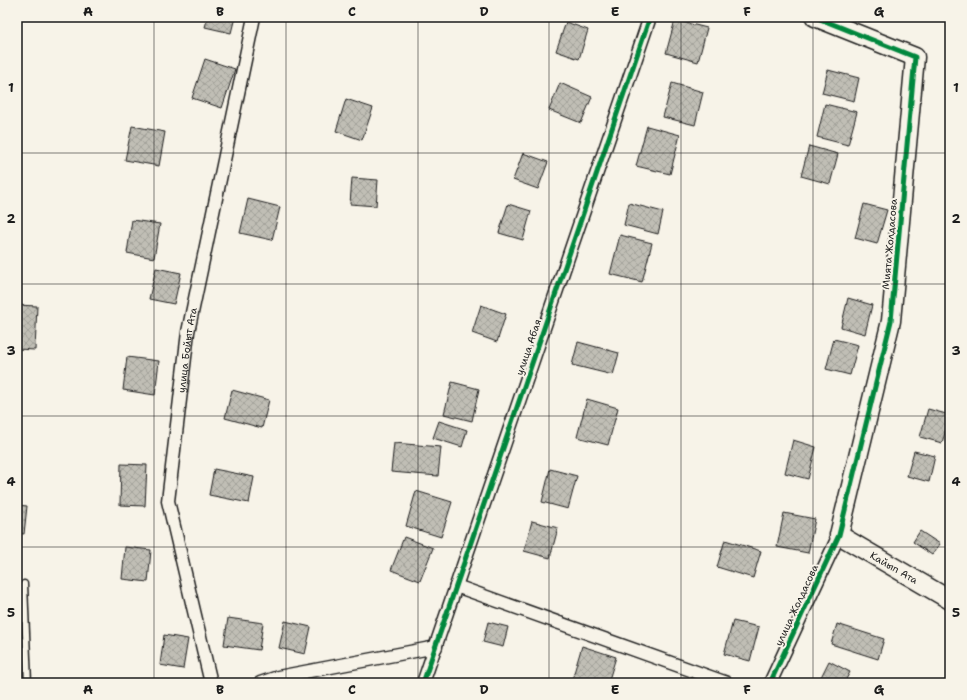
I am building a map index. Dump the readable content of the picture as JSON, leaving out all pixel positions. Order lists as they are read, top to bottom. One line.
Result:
{"streets":{"street":["Мията Жолдасова","улица Абая","улица Бойыт Ата","Кайып Ата","улица Жолдасова"]},"crossings":[["Мията Жолдасова","Кайып Ата"],["Мията Жолдасова","улица Жолдасова"],["Кайып Ата","улица Жолдасова"]],"grid":{"columns":["A","B","C","D","E","F","G"],"rows":["1","2","3","4","5"]}}
